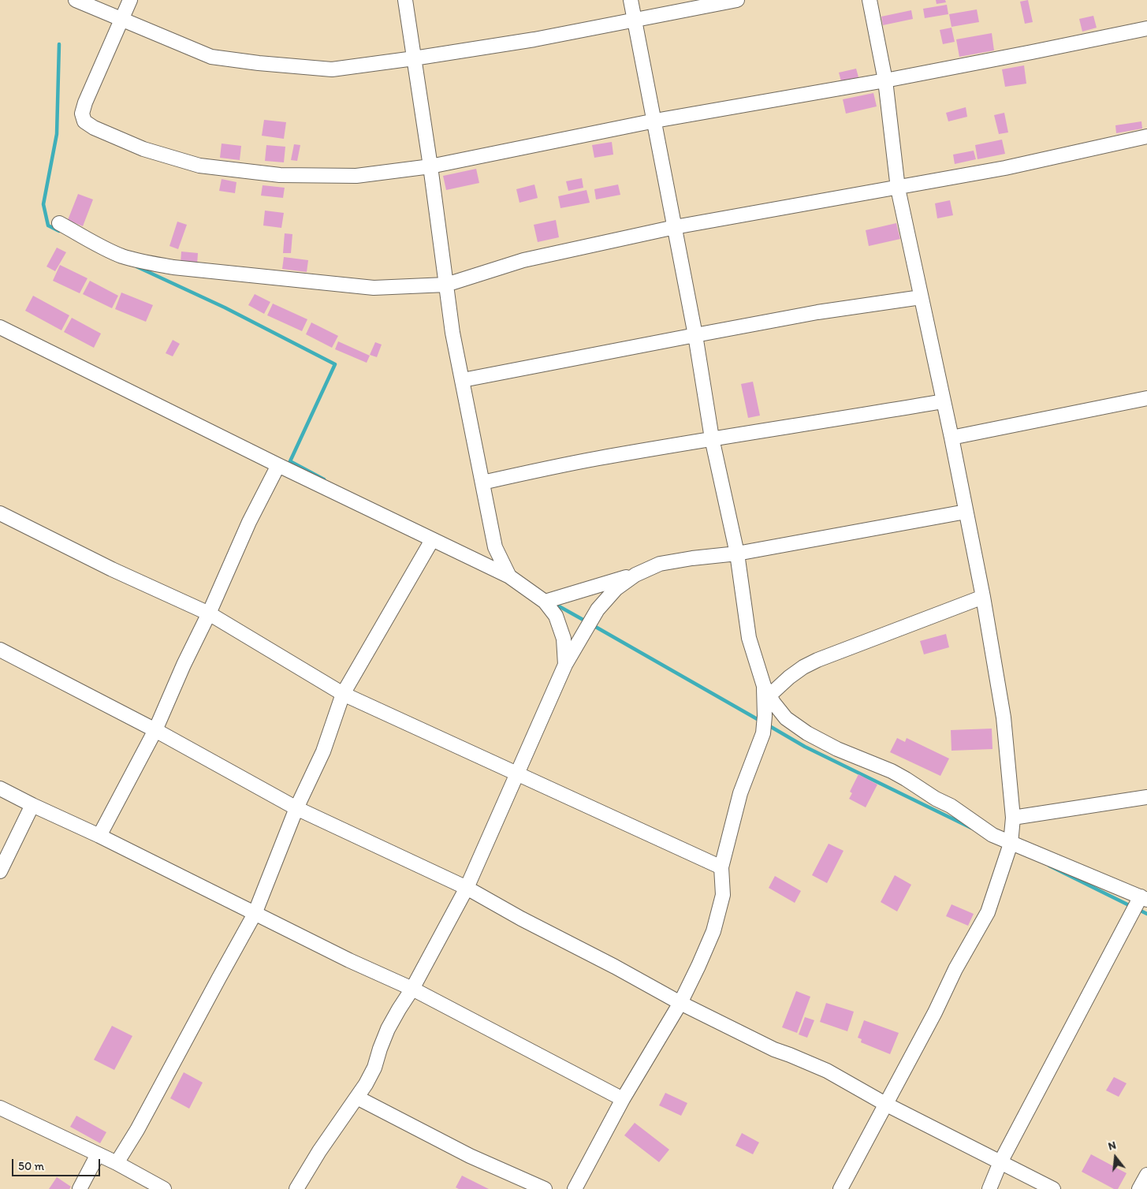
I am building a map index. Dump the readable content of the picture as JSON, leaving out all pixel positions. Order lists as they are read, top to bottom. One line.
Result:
{"scale_bar":"50 m","north":"top"}
